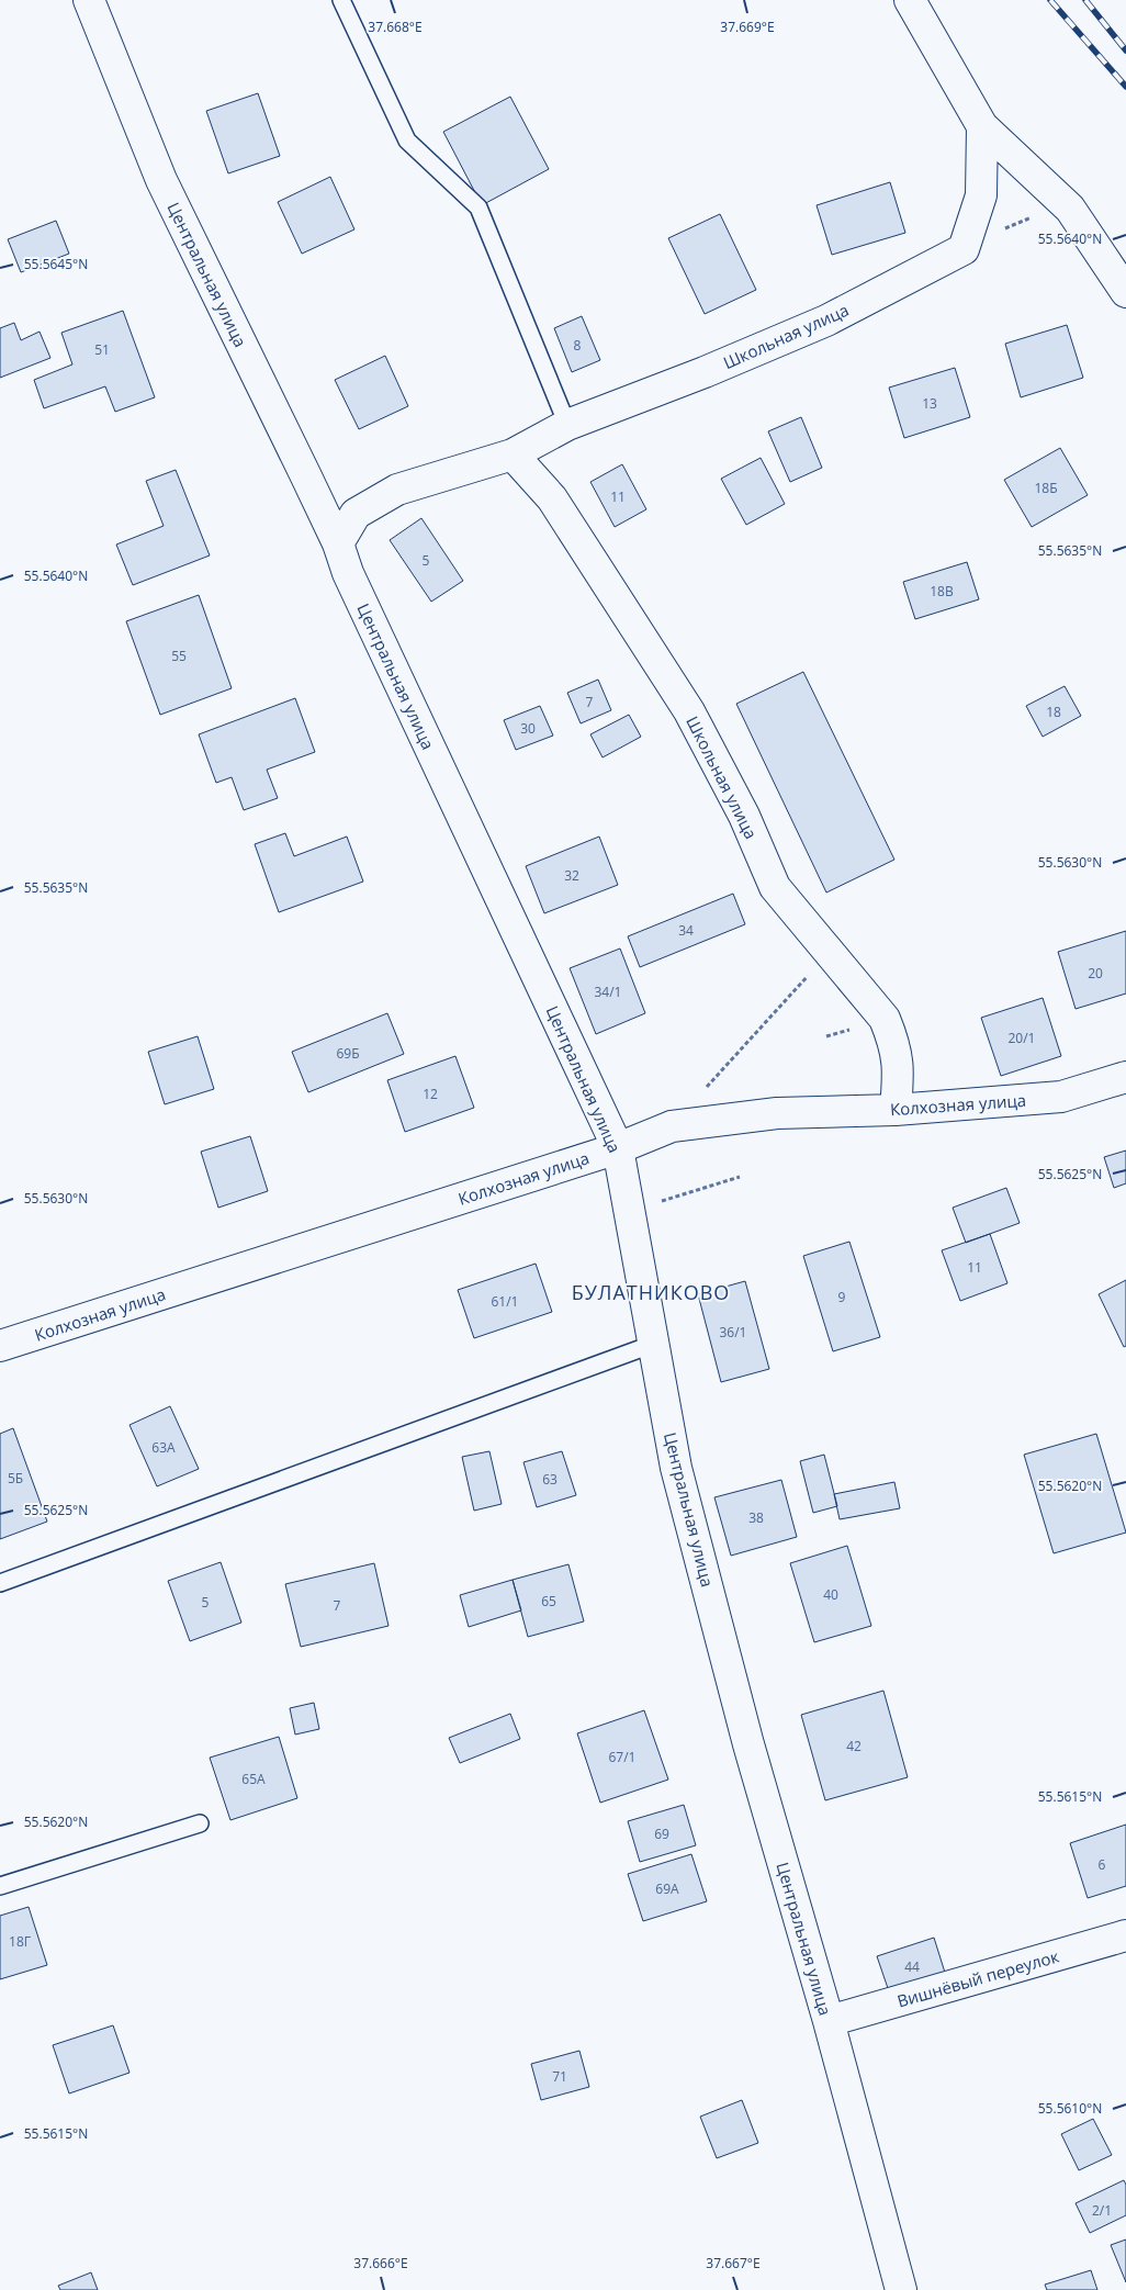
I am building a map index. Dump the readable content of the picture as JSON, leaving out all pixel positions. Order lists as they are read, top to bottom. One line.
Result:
{"streets":{"street":["Центральная улица","Школьная улица","Колхозная улица","Вишнёвый переулок"]},"crossings":[["Центральная улица","Школьная улица"],["Центральная улица","Колхозная улица"],["Центральная улица","Вишнёвый переулок"],["Школьная улица","Колхозная улица"]],"districts":["БУЛАТНИКОВО"],"house_numbers":["8","51","13","18Б","11","5","18В","55","7","18","30","32","34","20","34/1","20/1","69Б","12","11","9","61/1","36/1","63А","5Б","63","38","40","65","5","7","42","67/1","65А","69","6","69А","18Г","44","71","2/1"],"coordinates":["37.668°E","37.669°E","55.5640°N","55.5645°N","55.5635°N","55.5630°N","55.5625°N","55.5620°N","55.5615°N","55.5610°N","37.666°E","37.667°E"]}
